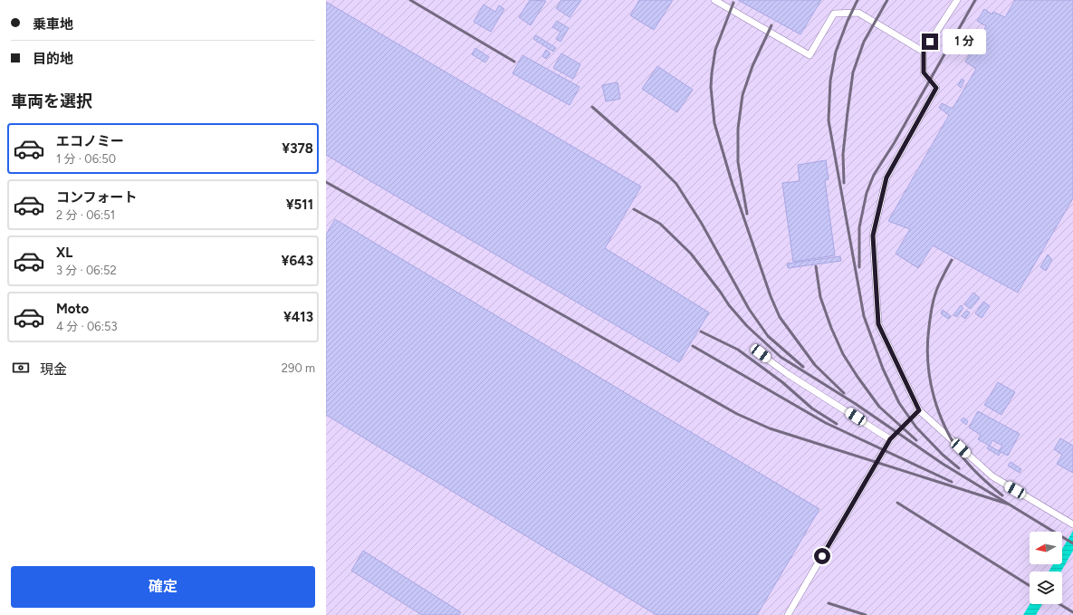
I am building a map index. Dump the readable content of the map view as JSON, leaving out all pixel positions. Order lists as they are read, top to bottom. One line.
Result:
{"north":"left","page":{"banner":["乗車地","目的地"],"bubble":"1 分","heading":"車両を選択","list":[{"name":"エコノミー","note":"1 分 · 06:50","value":"¥378"},{"name":"コンフォート","note":"2 分 · 06:51","value":"¥511"},{"name":"XL","note":"3 分 · 06:52","value":"¥643"},{"name":"Moto","note":"4 分 · 06:53","value":"¥413"}],"pay":["現金","290 m"],"buttons":"確定"}}
